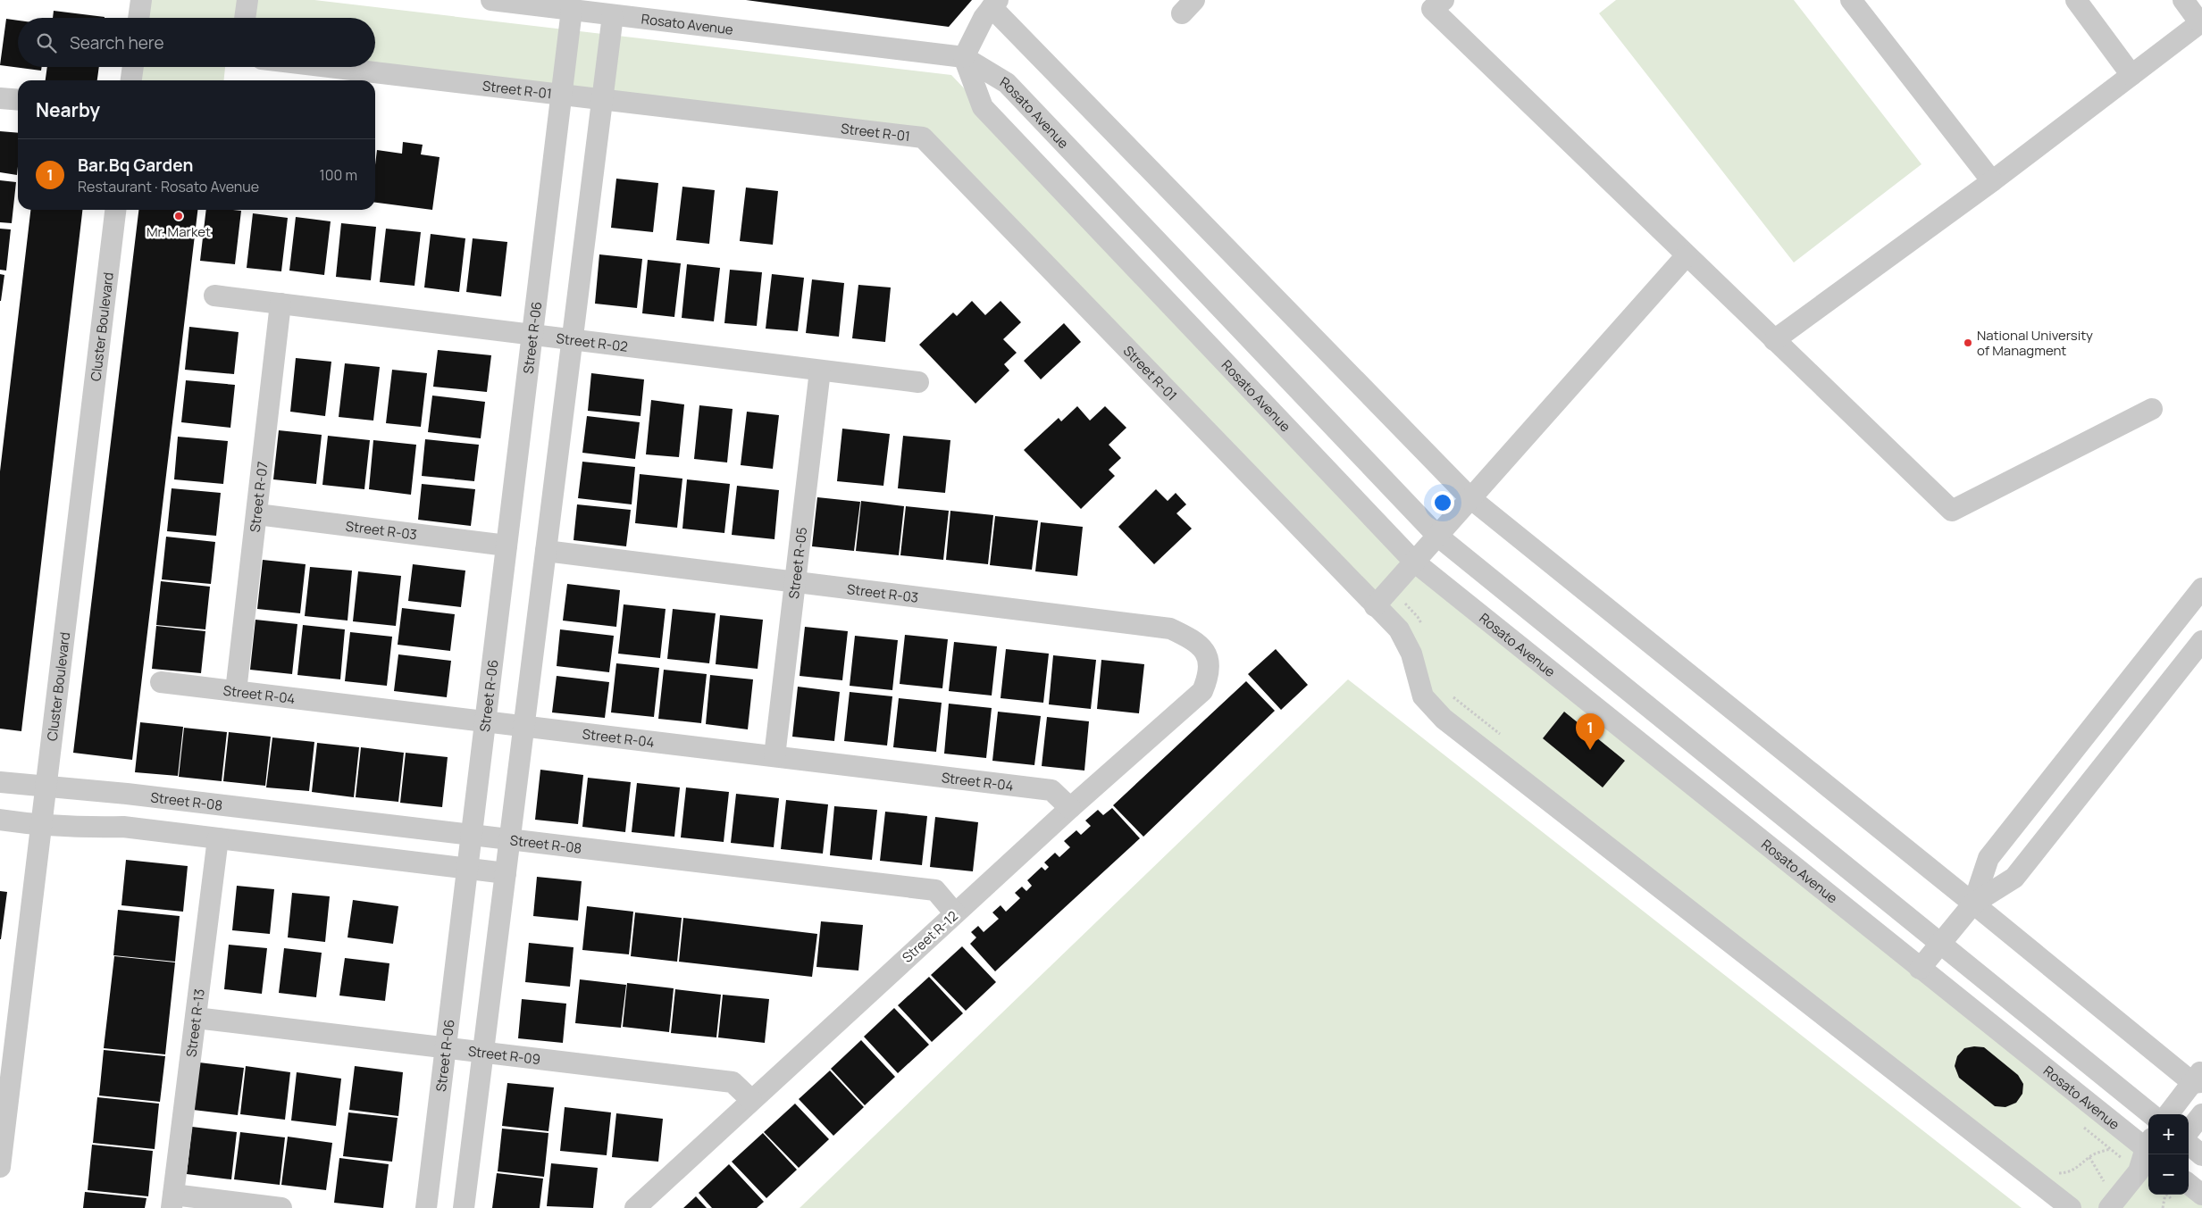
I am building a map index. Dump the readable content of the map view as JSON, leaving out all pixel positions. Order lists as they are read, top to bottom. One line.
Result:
{"streets":{"street":["Rosato Avenue","Street R-01","Cluster Boulevard","Street R-06","Street R-02","Street R-07","Street R-03","Street R-05","Street R-04","Street R-08","Street R-12","Street R-13","Street R-09"]},"crossings":[["Rosato Avenue","Street R-06"],["Street R-01","Street R-06"],["Cluster Boulevard","Street R-08"],["Street R-06","Street R-02"],["Street R-06","Street R-03"],["Street R-06","Street R-04"],["Street R-06","Street R-08"],["Street R-06","Street R-09"],["Street R-02","Street R-07"],["Street R-02","Street R-05"],["Street R-07","Street R-03"],["Street R-07","Street R-04"],["Street R-03","Street R-05"],["Street R-03","Street R-12"],["Street R-05","Street R-04"],["Street R-04","Street R-12"],["Street R-08","Street R-12"],["Street R-12","Street R-09"],["Street R-13","Street R-09"]],"places":["Mr. Market","National University of Managment"],"page":{"search":"Search here","heading":"Nearby","list":[{"mark":"1","name":"Bar.Bq Garden","note":"Restaurant · Rosato Avenue","value":"100 m"}],"pins":"1","map_buttons":["+","−"]}}
